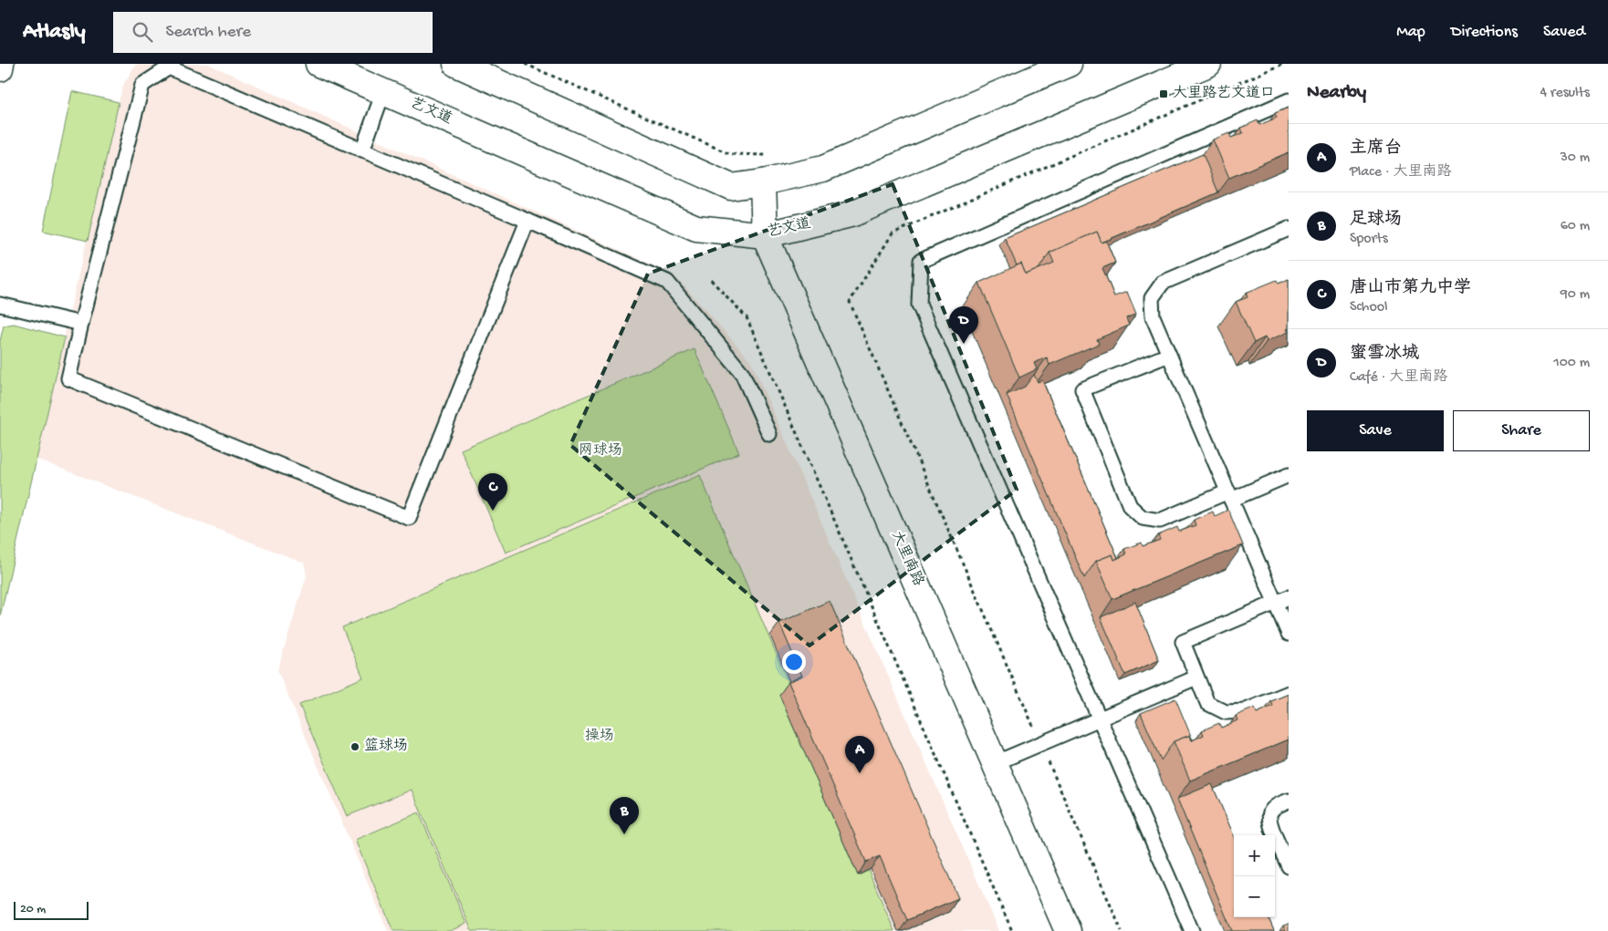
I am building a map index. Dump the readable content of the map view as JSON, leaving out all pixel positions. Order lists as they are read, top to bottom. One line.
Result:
{"streets":{"main road":["艺文道","大里南路"]},"crossings":[["艺文道","大里南路"]],"parks":["网球场","操场"],"places":{"transit":["大里路艺文道口"],"other":["篮球场"]},"scale_bar":"20 m","page":{"header":"Atlasly","search":"Search here","nav":["Map","Directions","Saved"],"heading":["Nearby","4 results"],"list":[{"mark":"A","name":"主席台","note":"Place · 大里南路","value":"30 m"},{"mark":"B","name":"足球场","note":"Sports","value":"60 m"},{"mark":"C","name":"唐山市第九中学","note":"School","value":"90 m"},{"mark":"D","name":"蜜雪冰城","note":"Café · 大里南路","value":"100 m"}],"pins":["D","C","A","B"],"buttons":["Save","Share"],"map_buttons":["+","−"],"scale":"20 m"}}
